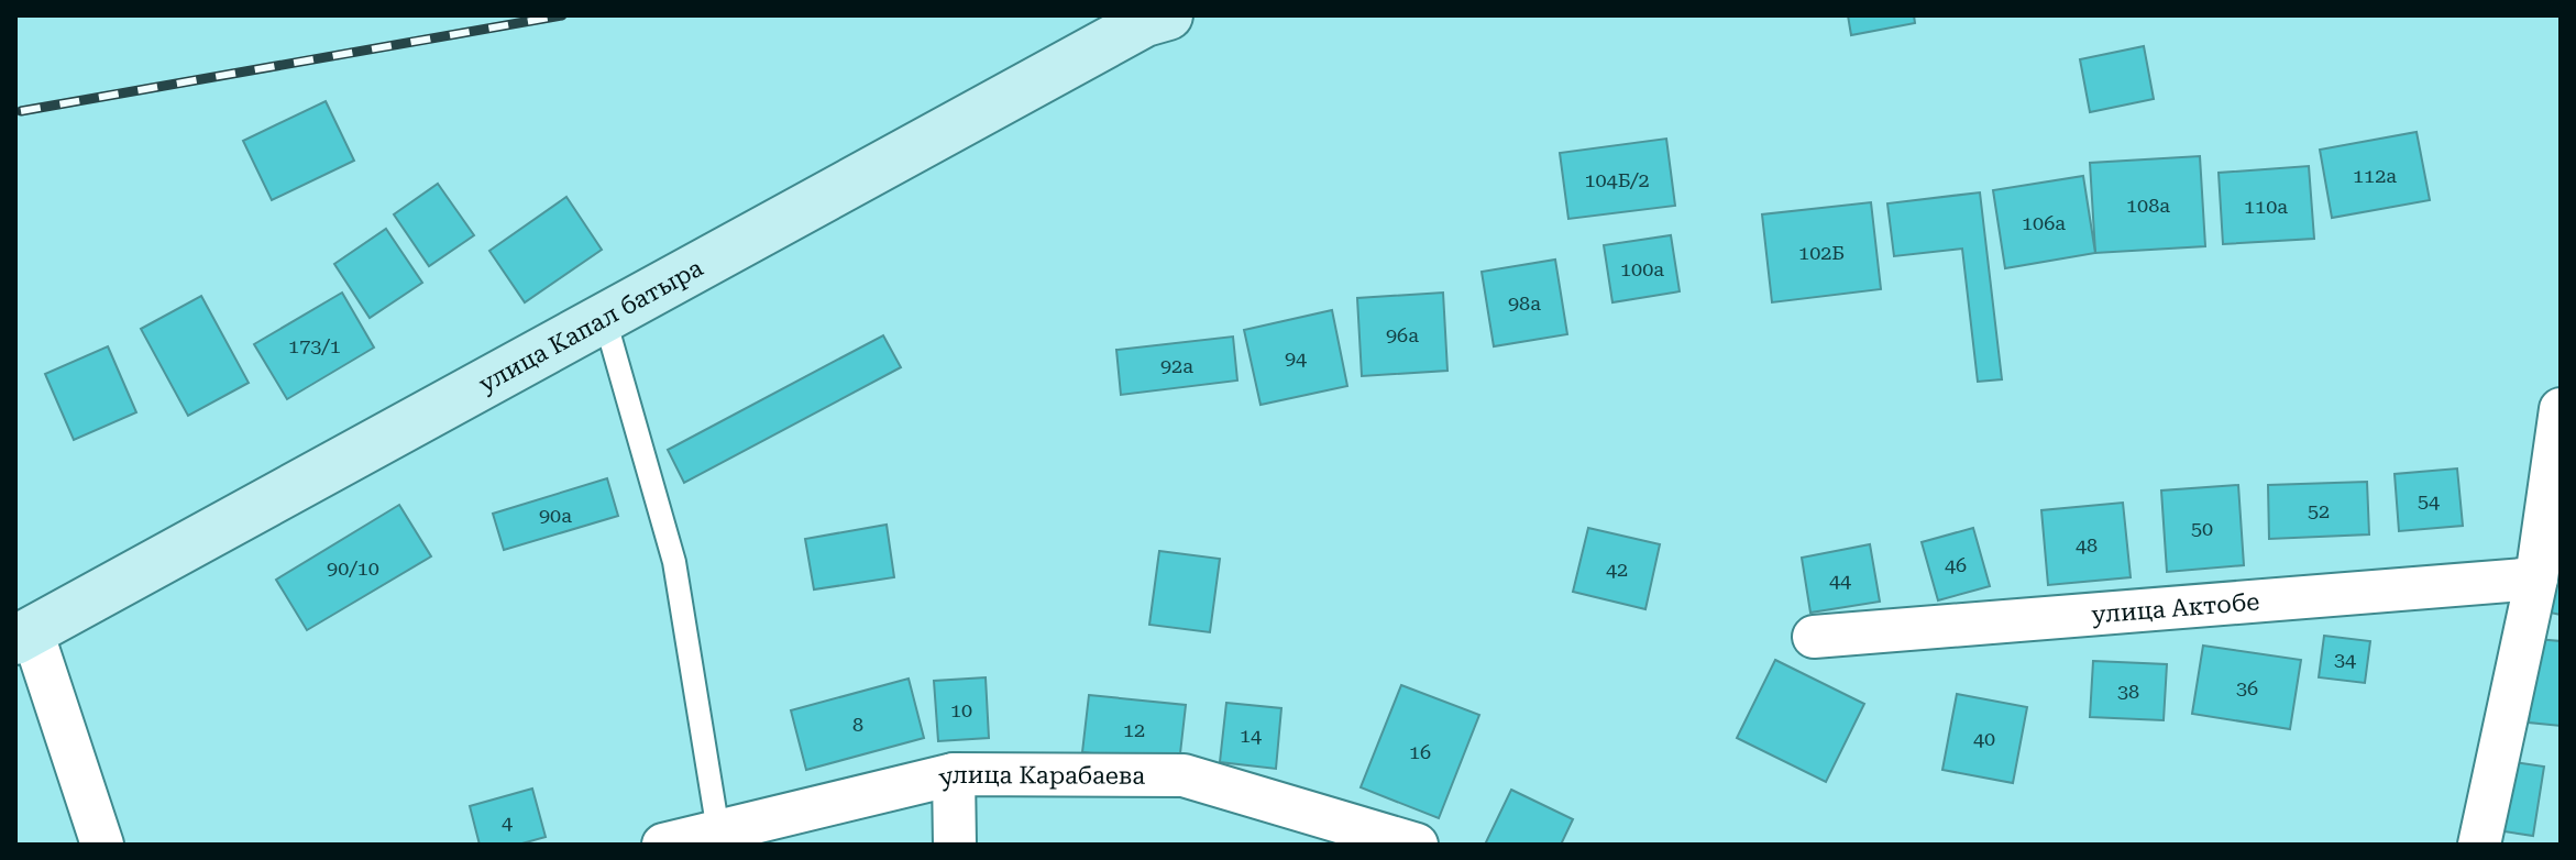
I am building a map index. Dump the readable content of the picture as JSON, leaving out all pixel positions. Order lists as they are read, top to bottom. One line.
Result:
{"streets":{"main road":["улица Капал батыра"],"street":["улица Актобе","улица Карабаева"]},"house_numbers":["112а","104Б/2","108а","110а","106а","102Б","100а","98а","96а","173/1","94","92а","54","52","90а","50","48","46","90/10","42","44","34","36","38","10","8","12","14","40","16","4"]}
